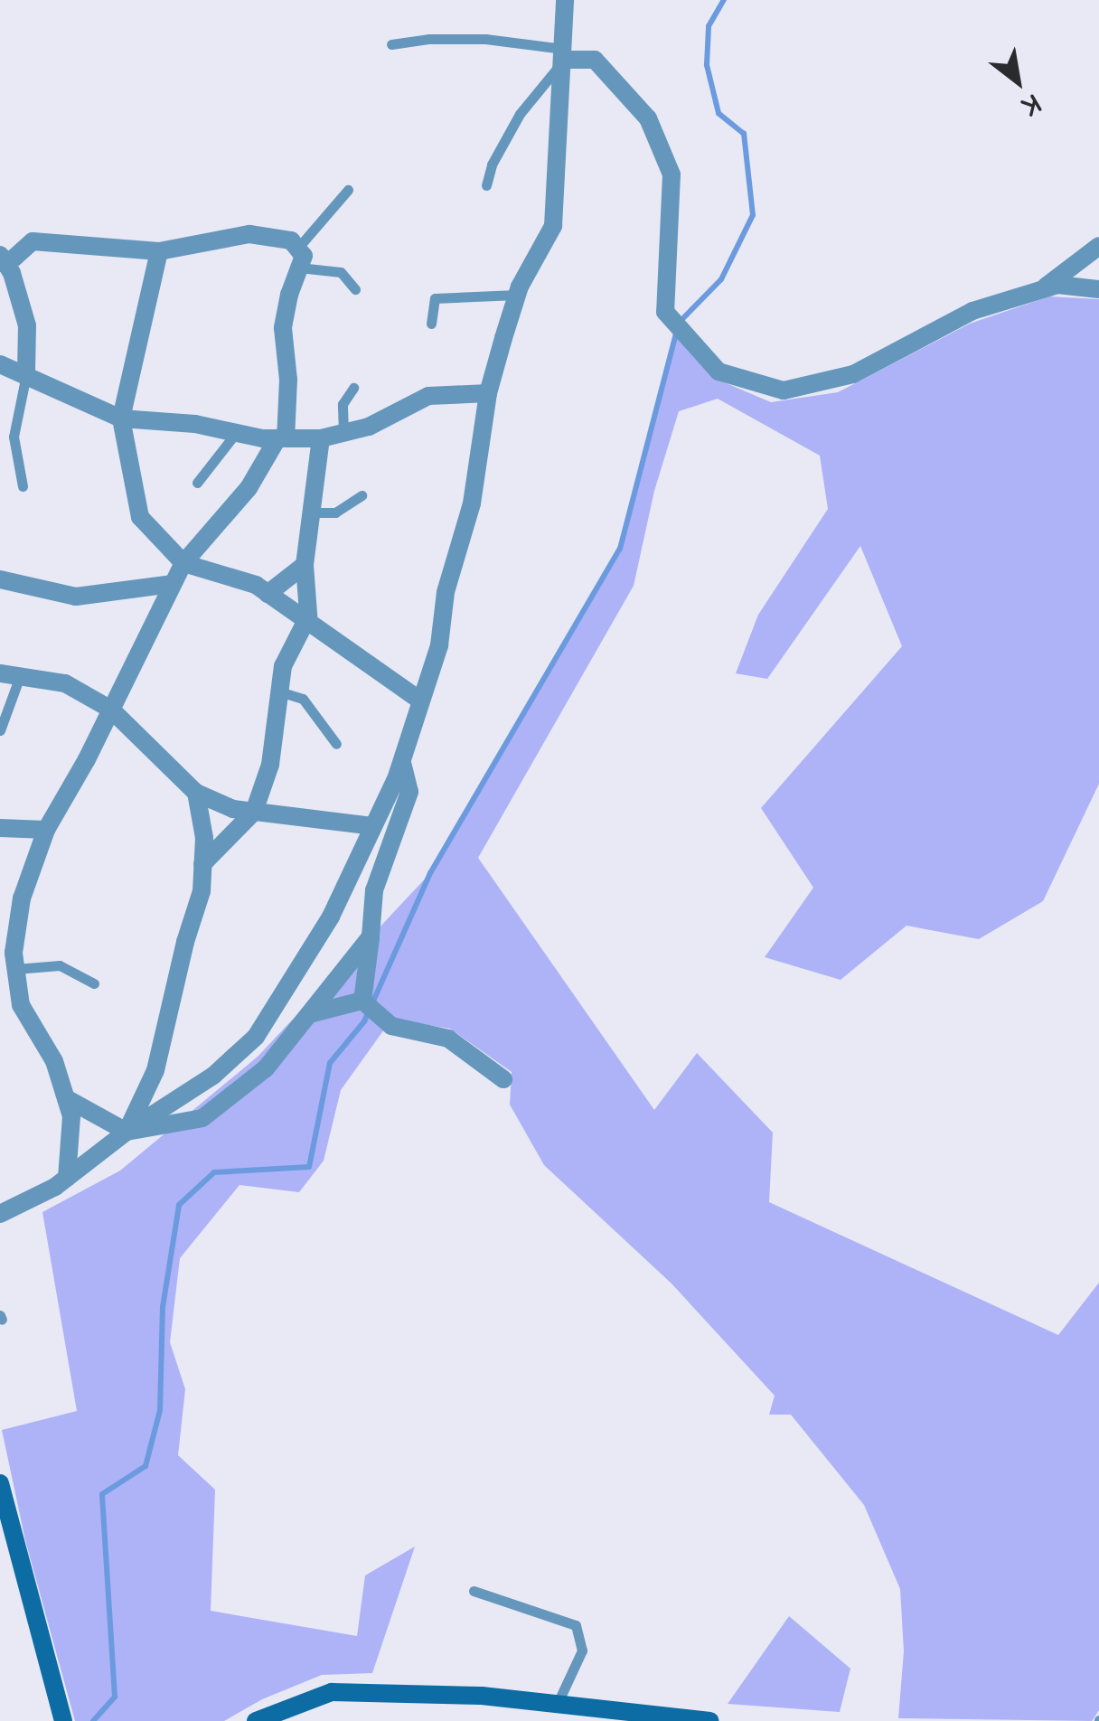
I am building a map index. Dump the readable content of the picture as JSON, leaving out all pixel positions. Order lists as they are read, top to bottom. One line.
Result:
{"north":"bottom right"}
